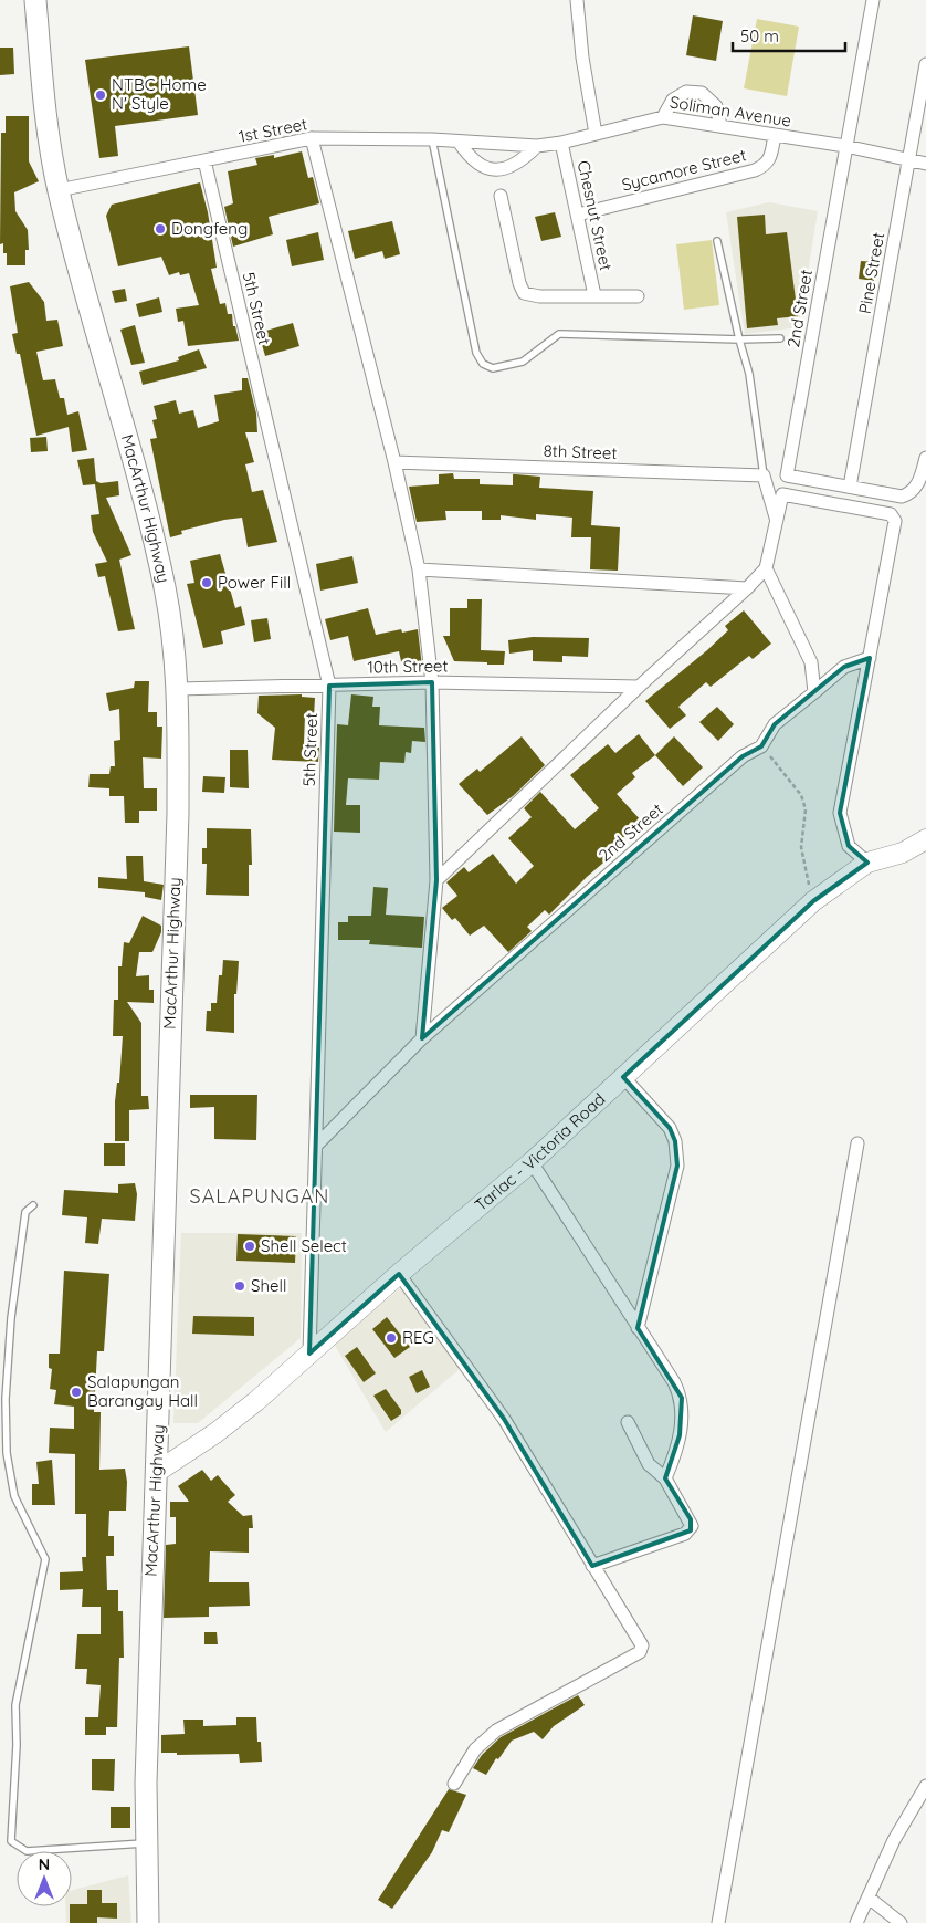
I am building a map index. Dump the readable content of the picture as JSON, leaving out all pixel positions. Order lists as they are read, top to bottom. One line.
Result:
{"streets":{"highway":["MacArthur Highway"],"main road":["Tarlac - Victoria Road"],"street":["Soliman Avenue","1st Street","Sycamore Street","Chesnut Street","Pine Street","5th Street","2nd Street","8th Street","10th Street"]},"crossings":[["Soliman Avenue","1st Street"],["Soliman Avenue","Sycamore Street"],["Soliman Avenue","Chesnut Street"],["Soliman Avenue","Pine Street"],["Soliman Avenue","2nd Street"],["1st Street","5th Street"],["1st Street","MacArthur Highway"],["Sycamore Street","Chesnut Street"],["Pine Street","2nd Street"],["5th Street","2nd Street"],["5th Street","10th Street"],["5th Street","Tarlac - Victoria Road"],["MacArthur Highway","10th Street"],["MacArthur Highway","Tarlac - Victoria Road"]],"districts":["SALAPUNGAN"],"places":["NTBC Home N' Style","Dongfeng","Power Fill","Shell Select","Shell","REG","Salapungan Barangay Hall"],"scale_bar":"50 m","north":"top"}
